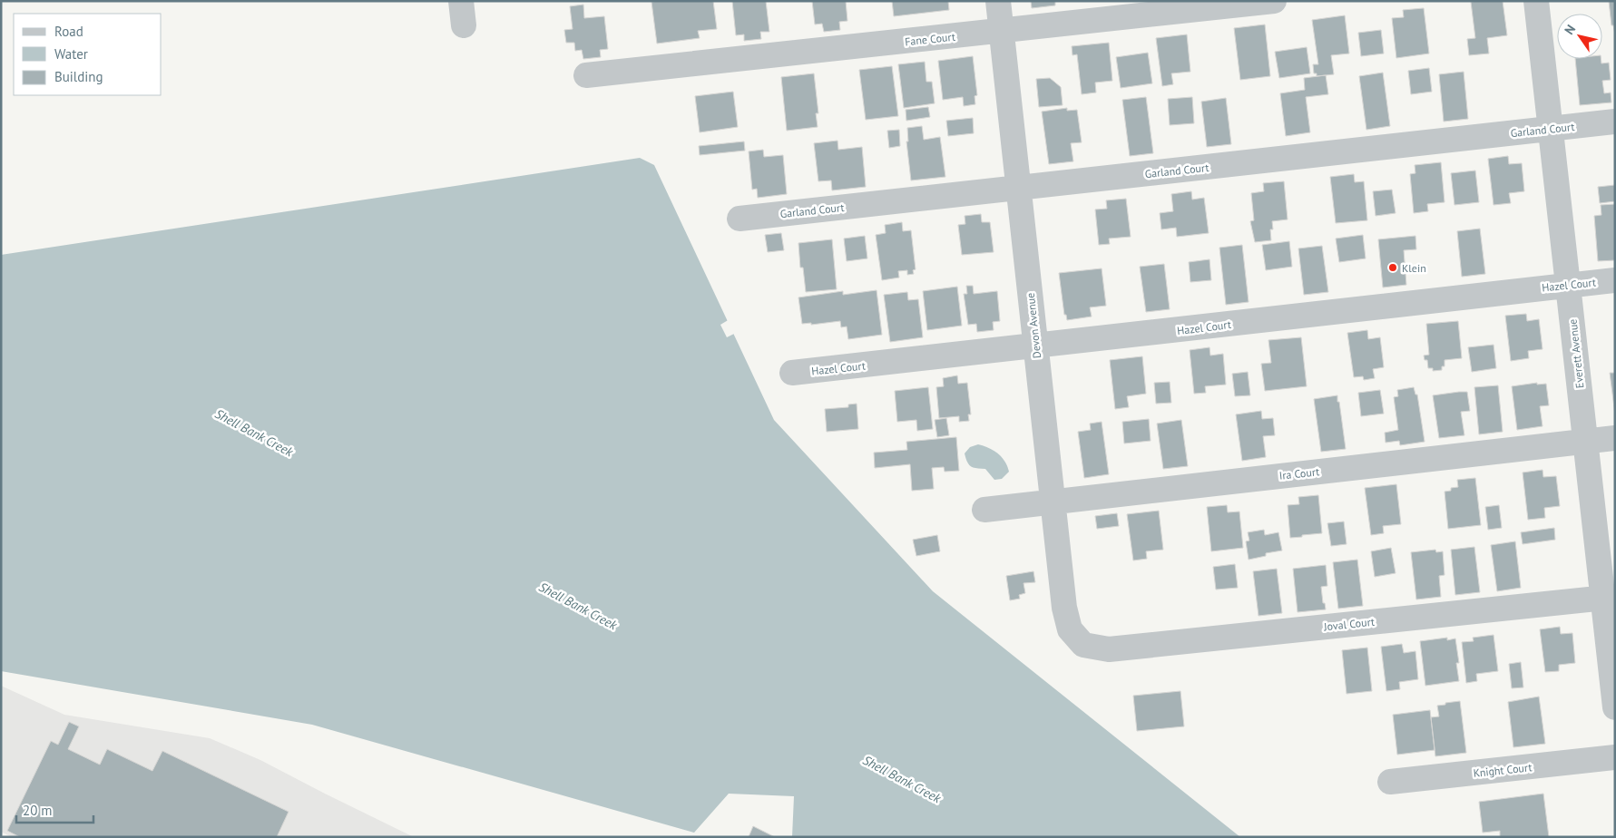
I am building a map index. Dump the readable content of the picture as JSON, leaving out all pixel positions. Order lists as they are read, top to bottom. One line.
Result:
{"streets":{"street":["Fane Court","Garland Court","Hazel Court","Devon Avenue","Everett Avenue","Ira Court","Joval Court","Knight Court"]},"crossings":[["Fane Court","Devon Avenue"],["Garland Court","Devon Avenue"],["Garland Court","Everett Avenue"],["Hazel Court","Devon Avenue"],["Hazel Court","Everett Avenue"],["Devon Avenue","Ira Court"],["Devon Avenue","Joval Court"],["Everett Avenue","Ira Court"],["Everett Avenue","Joval Court"]],"water":["Shell Bank Creek"],"places":["Klein"],"legend":["Road","Water","Building"],"scale_bar":"20 m","north":"top left"}
